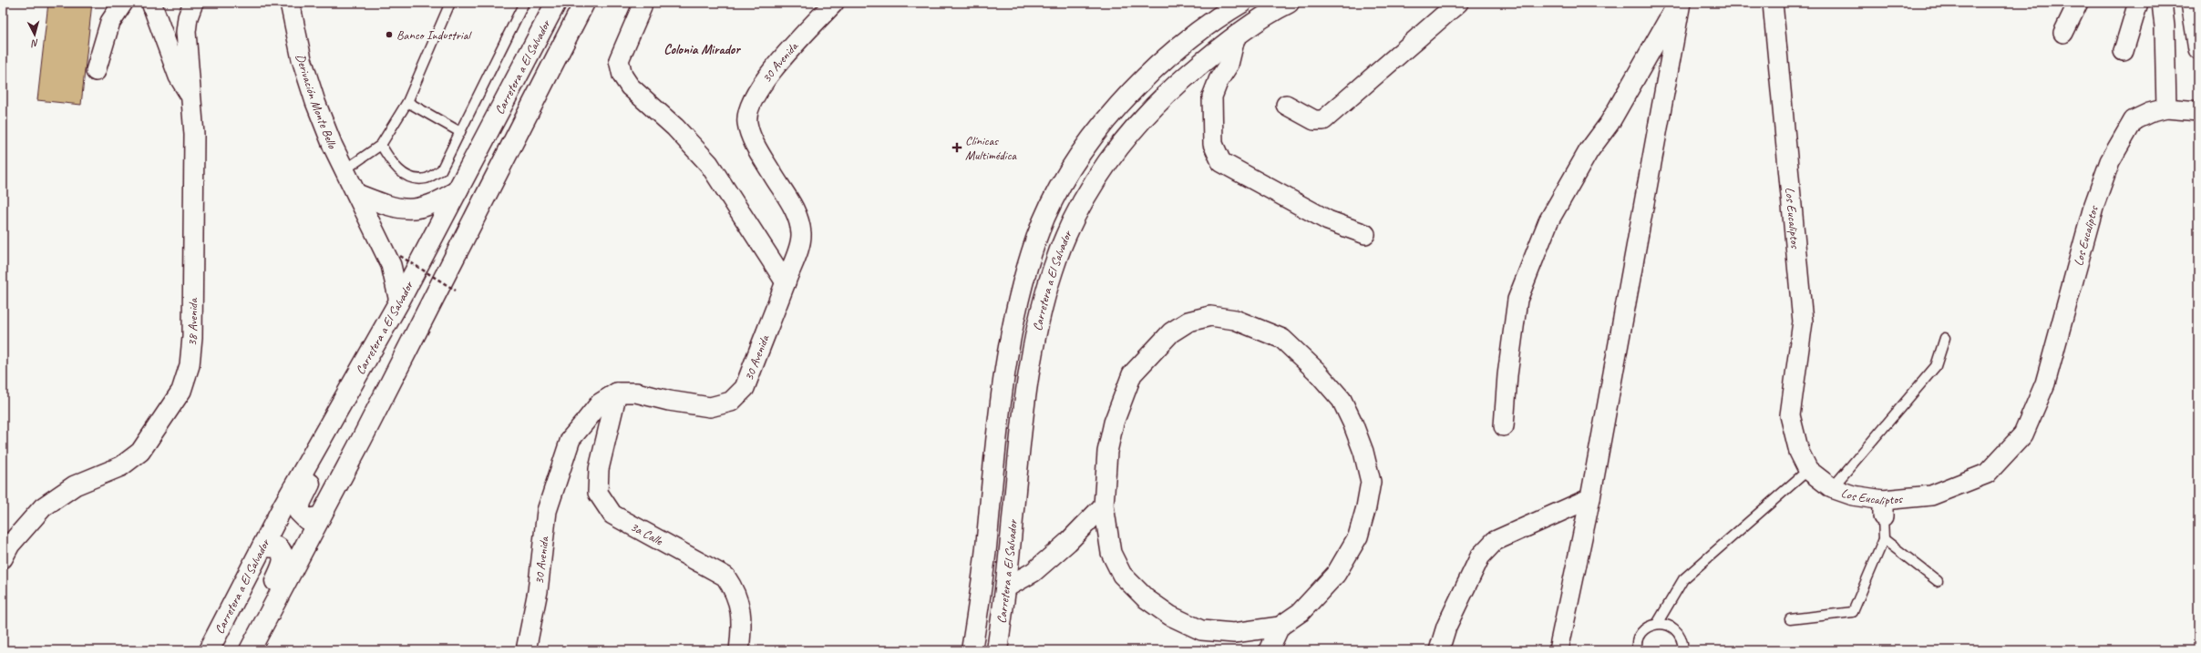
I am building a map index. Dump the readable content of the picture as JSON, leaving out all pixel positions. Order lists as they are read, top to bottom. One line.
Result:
{"streets":{"highway":["Carretera a El Salvador"],"street":["30 Avenida","Derivación Monte Bello","Los Eucaliptos","38 Avenida","3a Calle"]},"crossings":[["30 Avenida","3a Calle"],["Carretera a El Salvador","Derivación Monte Bello"]],"districts":["Colonia Mirador"],"places":{"other":["Banco Industrial"],"health":["Clínicas Multimédica"]},"north":"bottom"}
